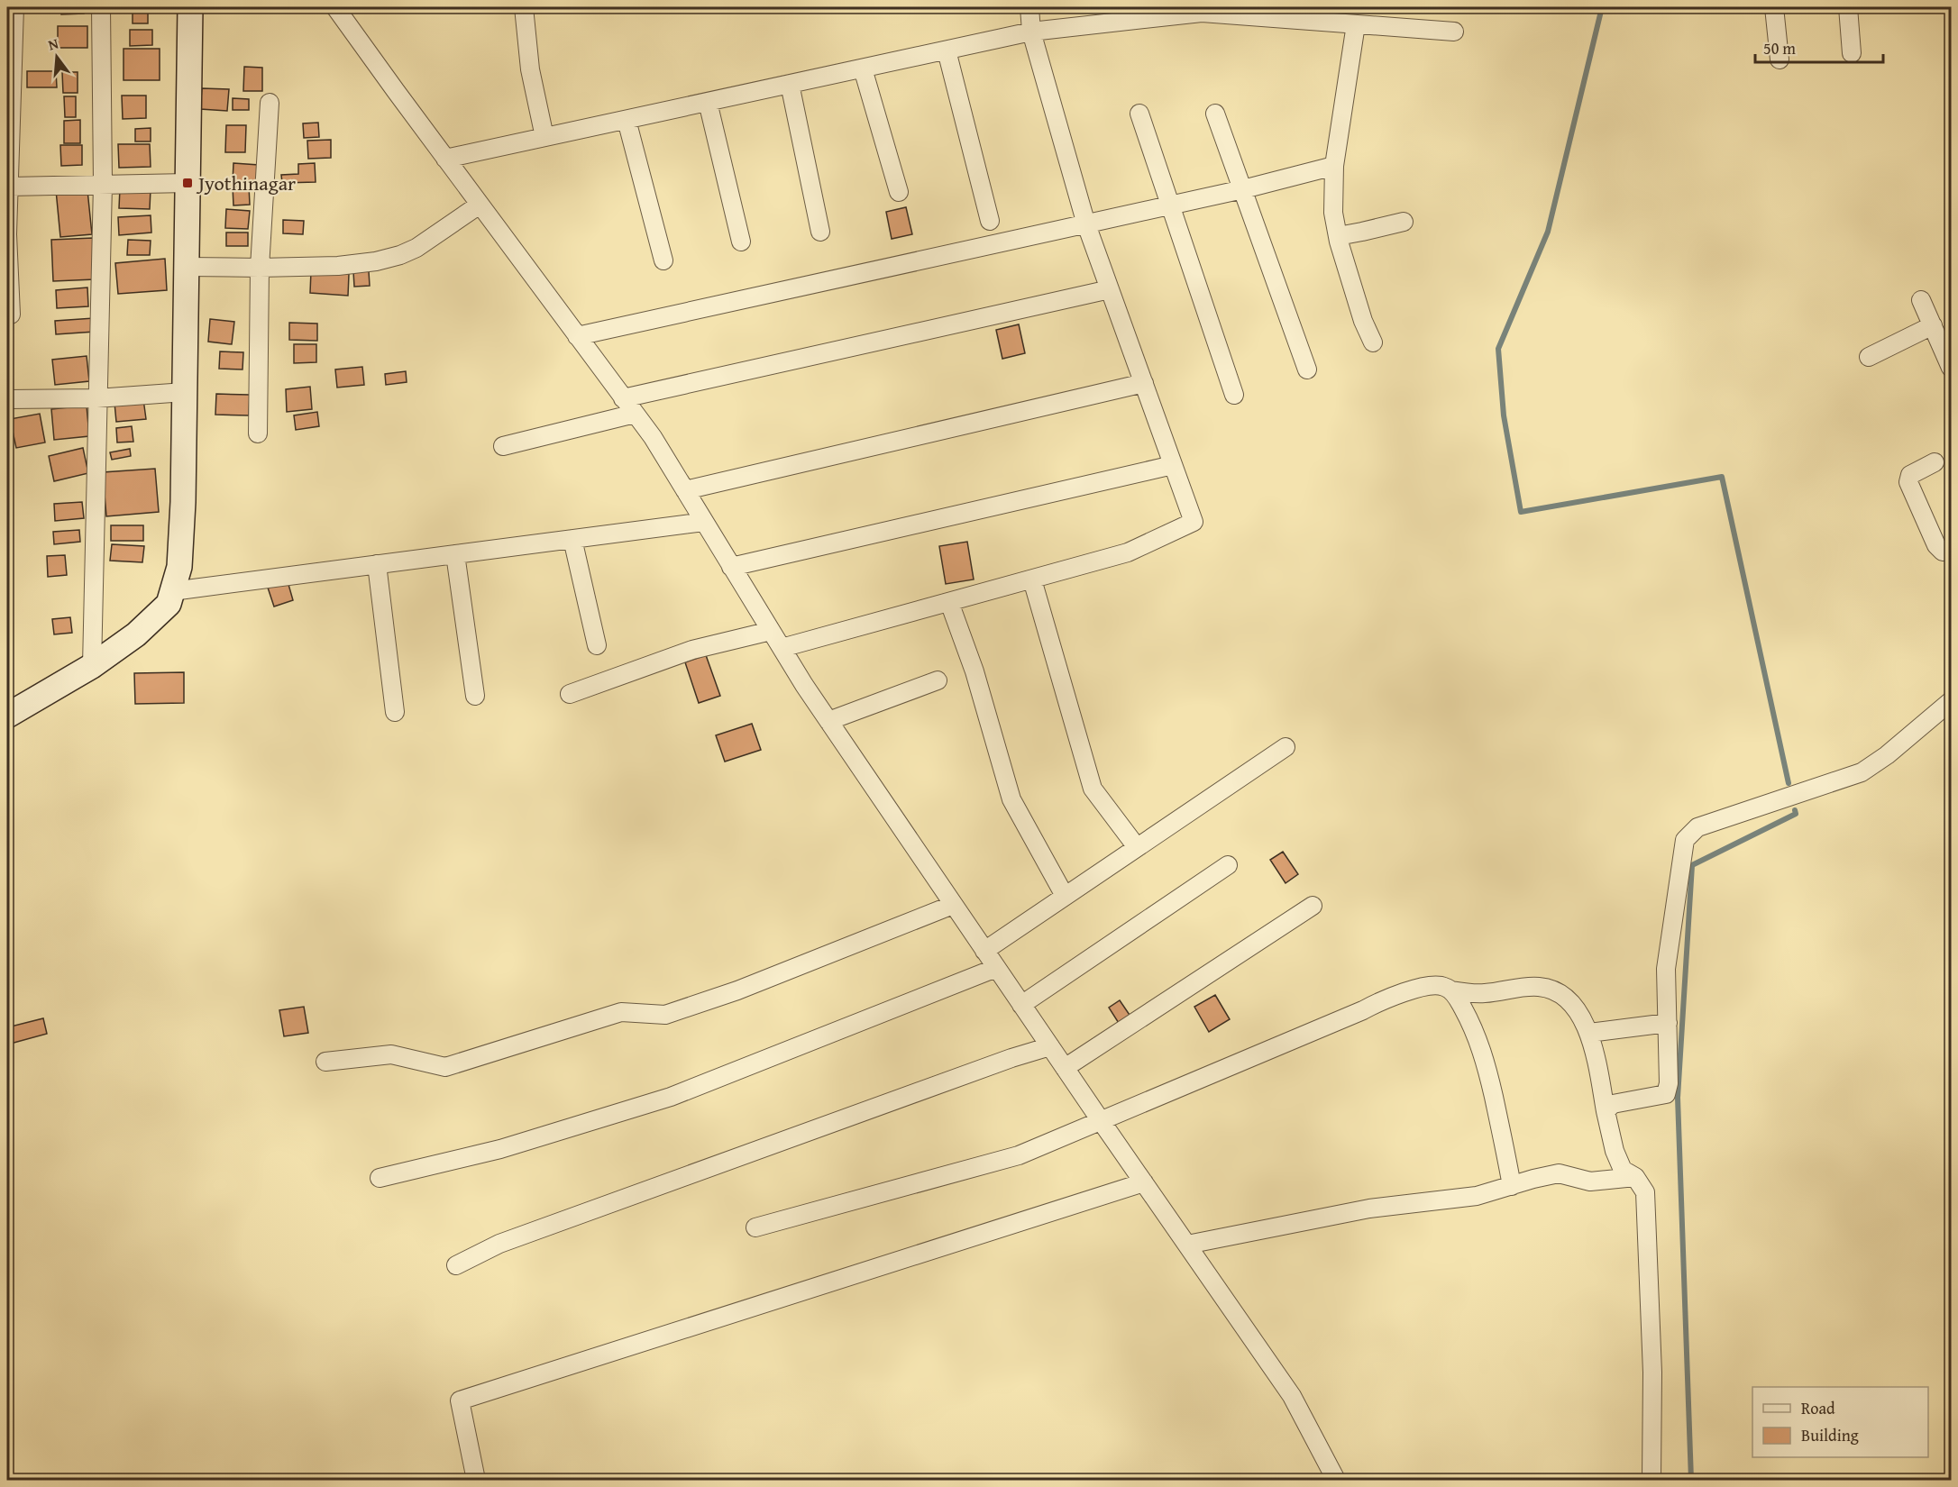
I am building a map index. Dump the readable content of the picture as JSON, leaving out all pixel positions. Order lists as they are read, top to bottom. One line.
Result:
{"places":{"transit":["Jyothinagar"]},"legend":["Road","Building"],"scale_bar":"50 m","north":"top"}
